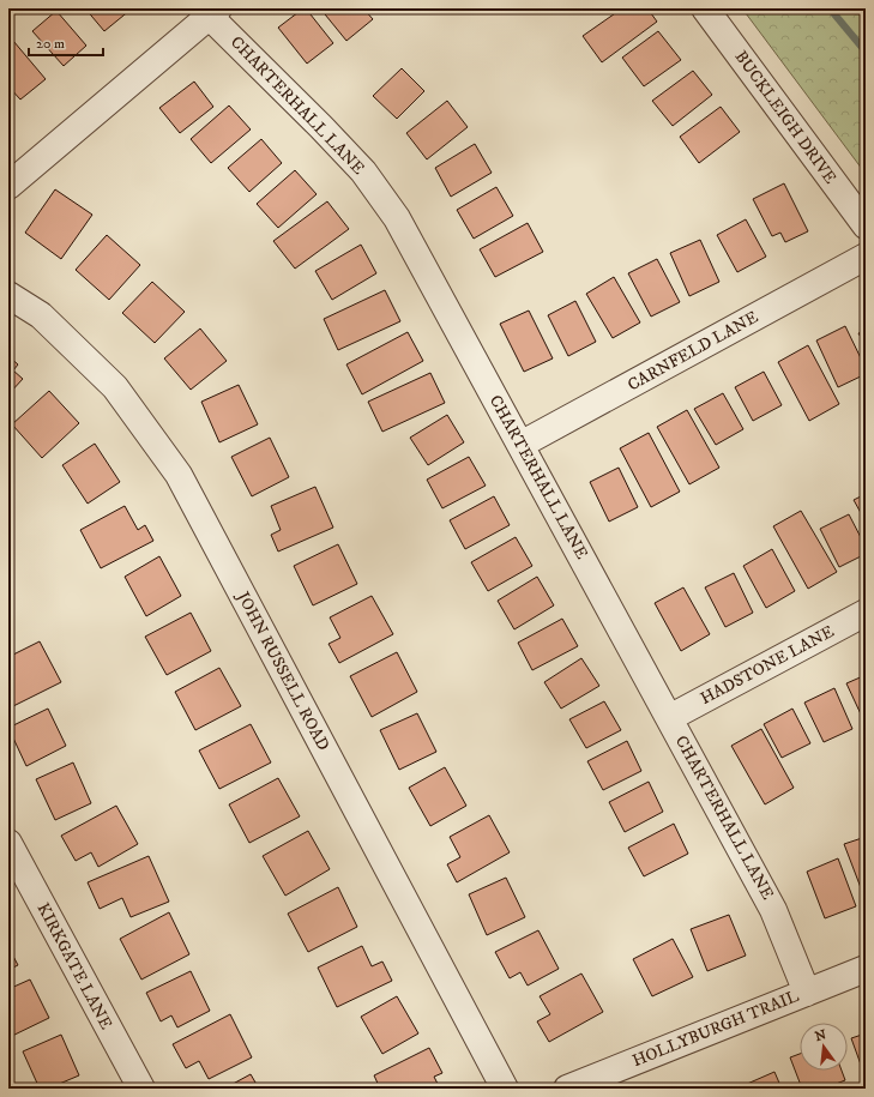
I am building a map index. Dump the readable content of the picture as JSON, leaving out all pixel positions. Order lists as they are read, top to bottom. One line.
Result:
{"streets":{"street":["CHARTERHALL LANE","BUCKLEIGH DRIVE","CARNFELD LANE","HADSTONE LANE","JOHN RUSSELL ROAD","KIRKGATE LANE","HOLLYBURGH TRAIL"]},"crossings":[["CHARTERHALL LANE","CARNFELD LANE"],["CHARTERHALL LANE","HADSTONE LANE"],["CHARTERHALL LANE","HOLLYBURGH TRAIL"]],"scale_bar":"20 m","north":"top"}
